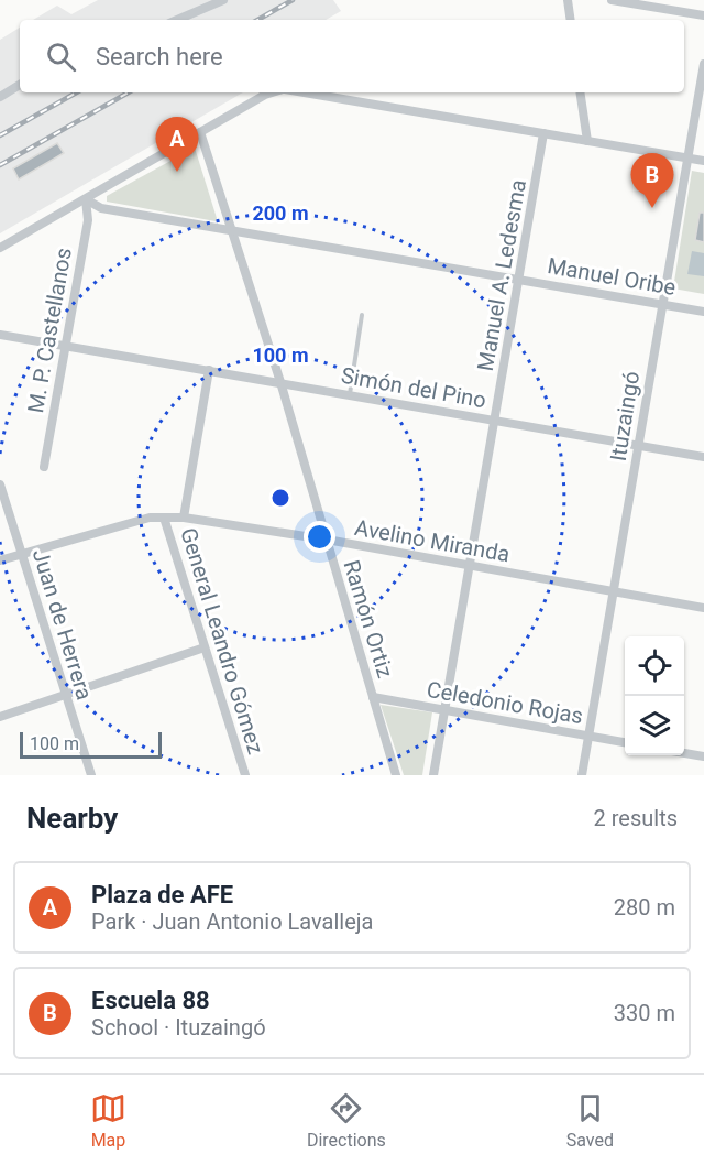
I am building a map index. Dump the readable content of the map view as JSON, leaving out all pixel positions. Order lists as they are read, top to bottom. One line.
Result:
{"streets":{"street":["Manuel A. Ledesma","Manuel Oribe","M. P. Castellanos","Simón del Pino","Ituzaingó","Avelino Miranda","Ramón Ortiz","Juan de Herrera","General Leandro Gómez","Celedonio Rojas"]},"crossings":[["Manuel A. Ledesma","Manuel Oribe"],["Manuel A. Ledesma","Simón del Pino"],["Manuel A. Ledesma","Avelino Miranda"],["Manuel A. Ledesma","Celedonio Rojas"],["Manuel Oribe","M. P. Castellanos"],["Manuel Oribe","Ituzaingó"],["Manuel Oribe","Ramón Ortiz"],["M. P. Castellanos","Simón del Pino"],["Simón del Pino","Ituzaingó"],["Simón del Pino","Ramón Ortiz"],["Simón del Pino","General Leandro Gómez"],["Ituzaingó","Avelino Miranda"],["Ituzaingó","Celedonio Rojas"],["Avelino Miranda","Ramón Ortiz"],["Avelino Miranda","Juan de Herrera"],["Avelino Miranda","General Leandro Gómez"],["Ramón Ortiz","Celedonio Rojas"]],"scale_bar":"100 m","page":{"search":"Search here","pins":["A","B"],"scale":"100 m","heading":["Nearby","2 results"],"list":[{"mark":"A","name":"Plaza de AFE","note":"Park · Juan Antonio Lavalleja","value":"280 m"},{"mark":"B","name":"Escuela 88","note":"School · Ituzaingó","value":"330 m"}],"nav":["Map","Directions","Saved"]},"rings":["200 m","100 m"]}
